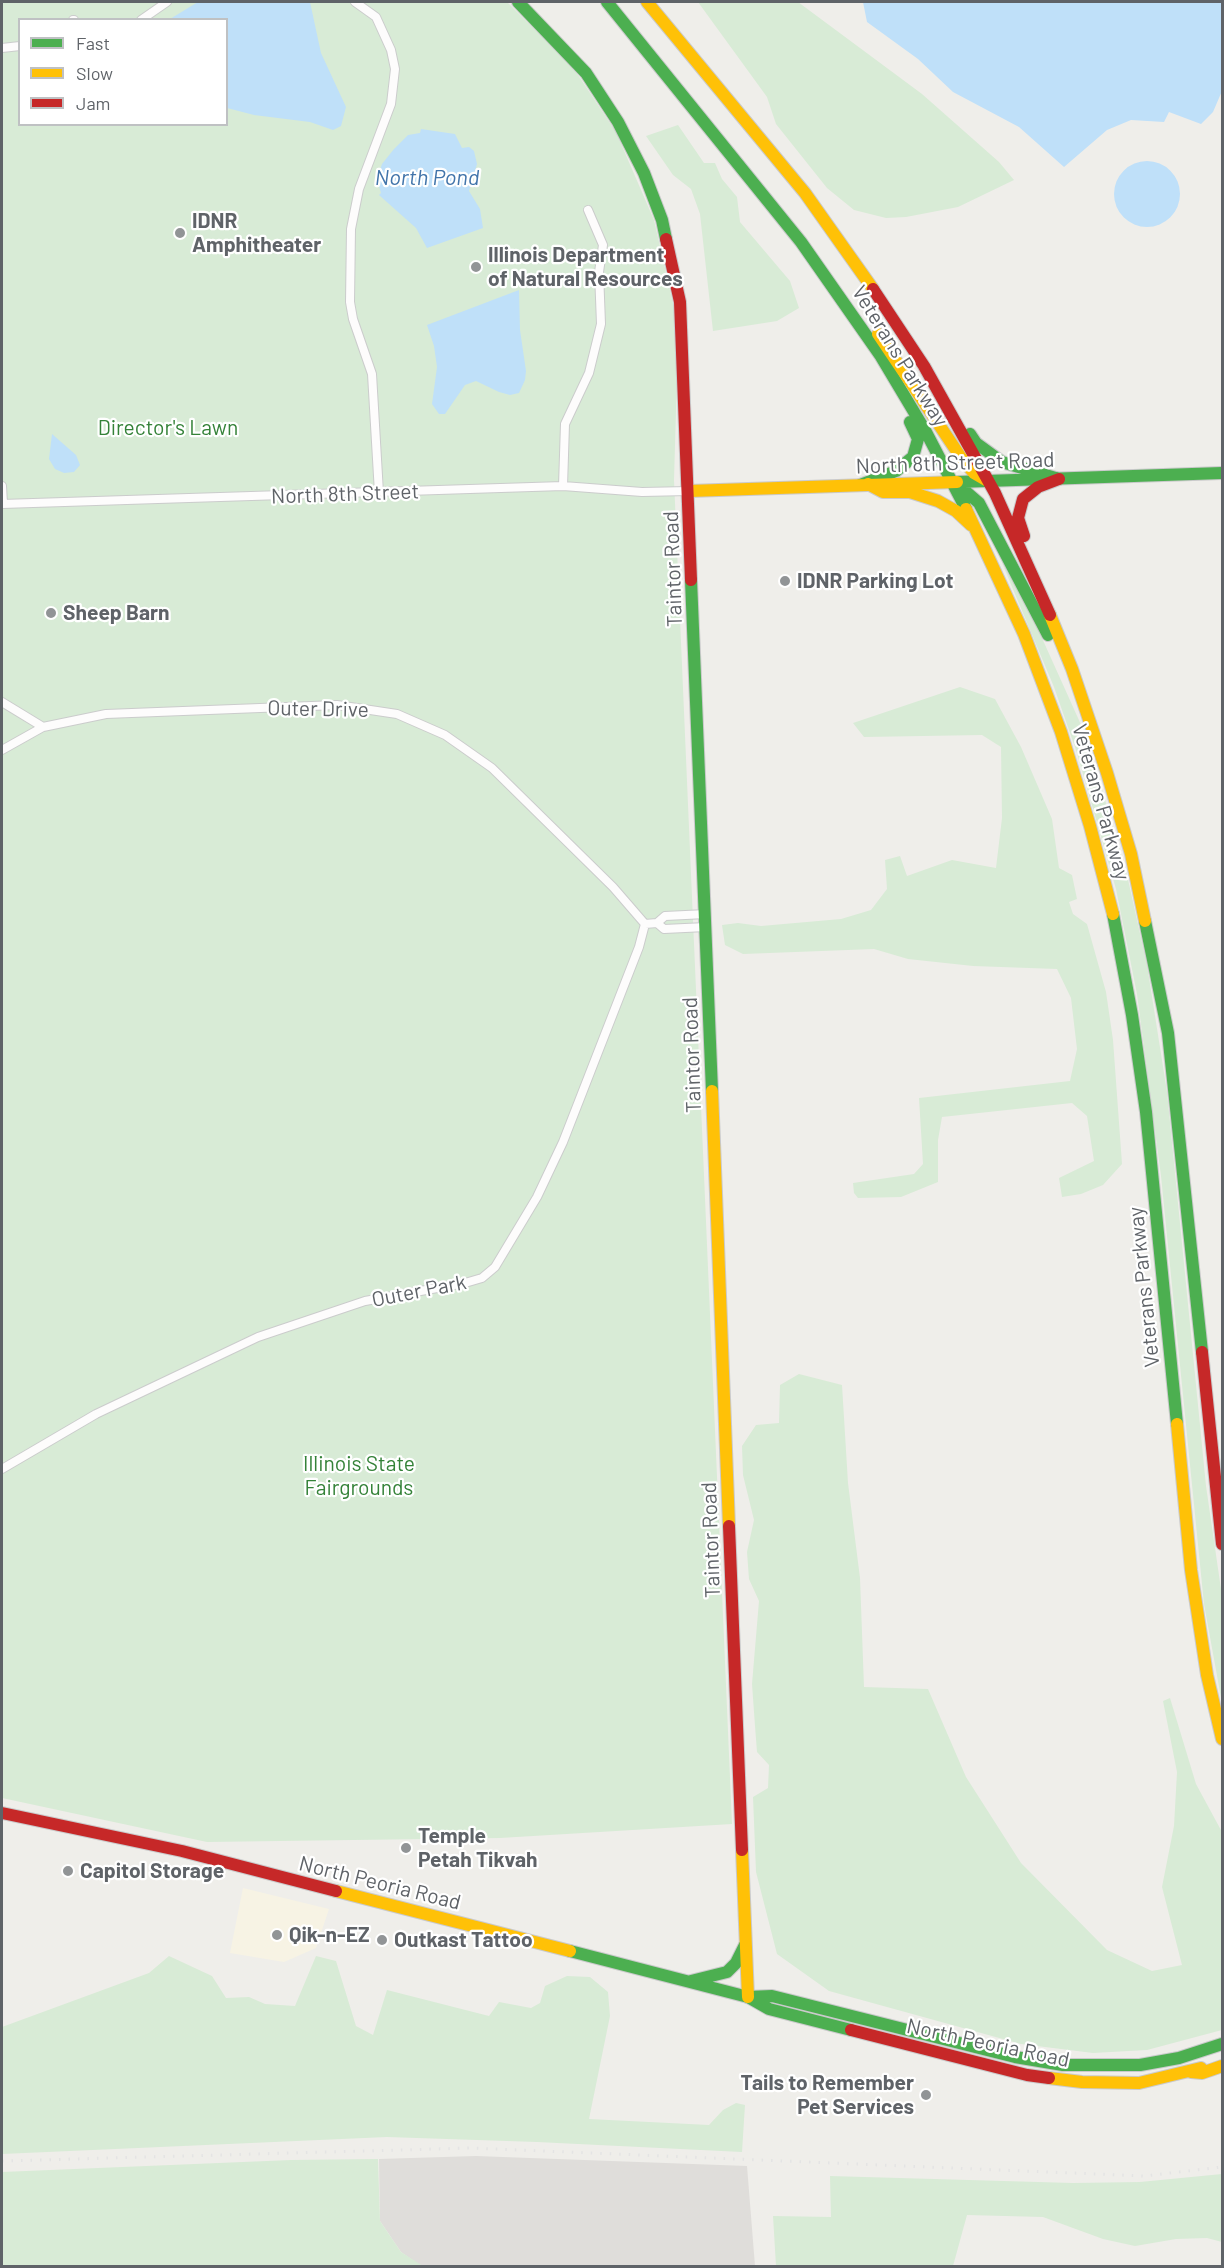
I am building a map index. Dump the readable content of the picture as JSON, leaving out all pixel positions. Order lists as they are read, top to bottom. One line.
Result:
{"streets":{"main road":["Veterans Parkway","North 8th Street Road","Taintor Road","North Peoria Road"],"street":["North 8th Street","Outer Drive","Outer Park"]},"crossings":[["Veterans Parkway","North 8th Street Road"],["North 8th Street Road","North 8th Street"],["North 8th Street Road","Taintor Road"],["North 8th Street","Taintor Road"],["Taintor Road","North Peoria Road"],["Outer Drive","Outer Park"]],"water":["North Pond"],"parks":["Director's Lawn","Illinois State Fairgrounds"],"places":["IDNR Amphitheater","Illinois Department of Natural Resources","IDNR Parking Lot","Sheep Barn","Temple Petah Tikvah","Capitol Storage","Qik-n-EZ","Outkast Tattoo","Tails to Remember Pet Services"],"legend":["Fast","Slow","Jam"]}
